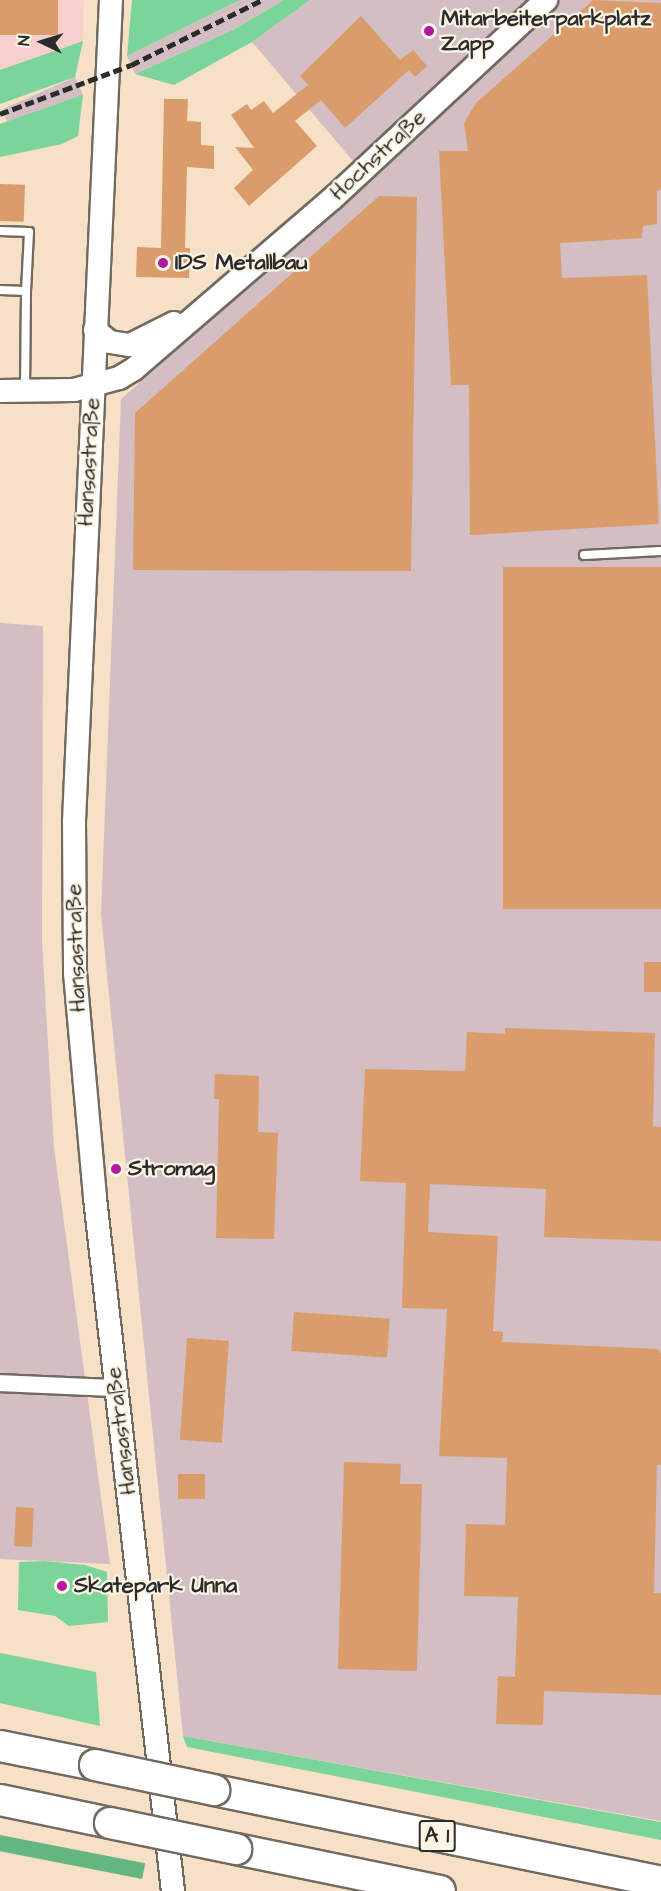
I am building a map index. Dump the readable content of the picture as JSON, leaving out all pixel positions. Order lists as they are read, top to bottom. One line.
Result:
{"streets":{"highway":["A 1"],"main road":["Hochstraße","Hansastraße"]},"crossings":[["Hochstraße","Hansastraße"]],"places":["Mitarbeiterparkplatz Zapp","IDS Metallbau","Stromag","Skatepark Unna"],"north":"left"}
